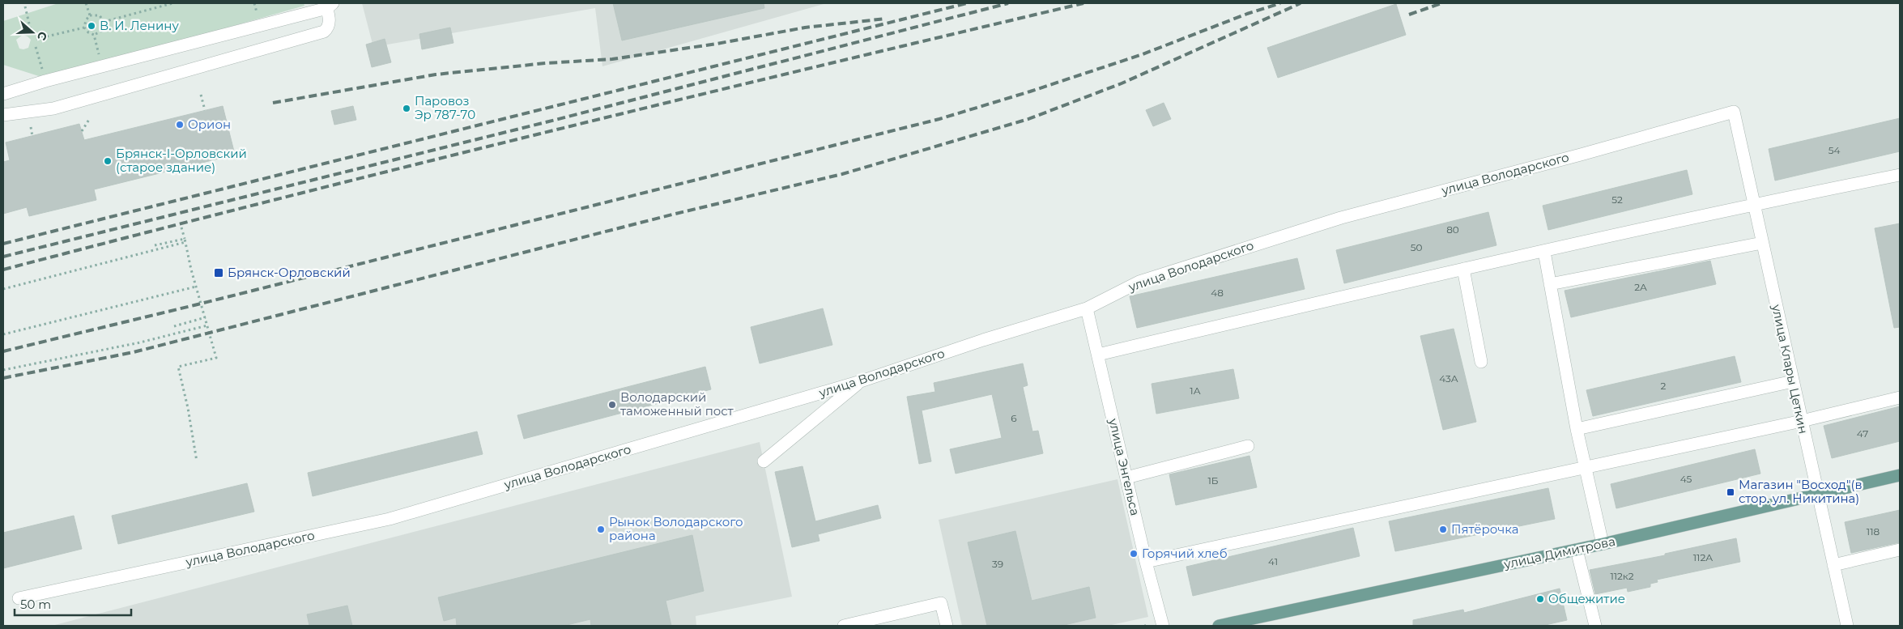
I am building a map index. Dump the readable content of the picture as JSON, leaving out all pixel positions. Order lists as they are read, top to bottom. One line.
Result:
{"streets":{"main road":["улица Димитрова"],"street":["улица Володарского","улица Клары Цеткин","улица Энгельса"]},"crossings":[["улица Володарского","улица Клары Цеткин"],["улица Володарского","улица Энгельса"],["улица Клары Цеткин","улица Димитрова"]],"places":{"other":["В. И. Ленину","Паровоз Эр 787-70","Орион","Брянск-I-Орловский (старое здание)","Володарский таможенный пост","Рынок Володарского района","Пятёрочка","Горячий хлеб","Общежитие"],"transit":["Брянск-Орловский","Магазин \"Восход\"(в стор. ул. Никитина)"]},"house_numbers":["54","52","80","50","2А","48","43А","2","1А","6","47","45","1Б","118","112А","41","39","112к2"],"scale_bar":"50 m","north":"right"}
